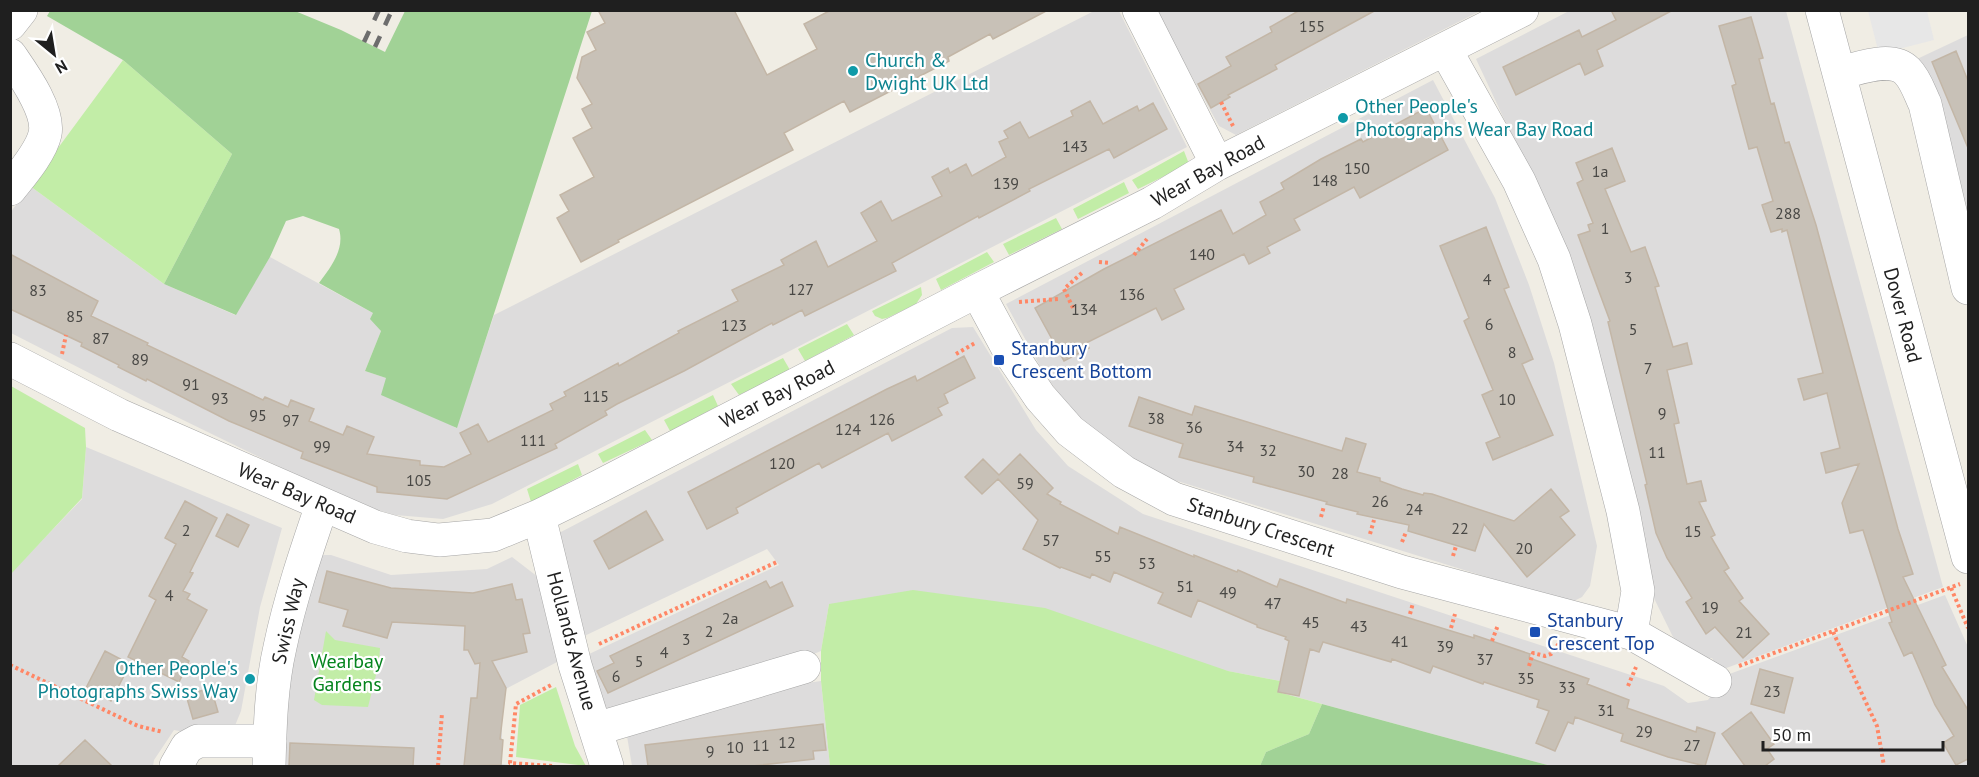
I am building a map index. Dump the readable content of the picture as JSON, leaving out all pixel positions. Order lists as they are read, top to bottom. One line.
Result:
{"streets":{"street":["Wear Bay Road","Dover Road","Stanbury Crescent","Swiss Way","Hollands Avenue"]},"crossings":[["Wear Bay Road","Stanbury Crescent"],["Wear Bay Road","Swiss Way"],["Wear Bay Road","Hollands Avenue"]],"parks":["Wearbay Gardens"],"places":{"other":["Church & Dwight UK Ltd","Other People's Photographs Wear Bay Road","Other People's Photographs Swiss Way"],"transit":["Stanbury Crescent Bottom","Stanbury Crescent Top"]},"house_numbers":["155","143","150","1a","148","139","288","1","140","3","4","127","83","136","134","85","6","123","5","87","8","89","7","91","115","93","10","9","95","38","126","97","36","124","111","99","34","32","11","120","30","28","105","59","26","24","22","2","15","57","20","55","53","51","49","4","47","19","2a","45","43","2","21","3","41","39","4","37","5","6","35","33","23","31","29","12","11","27","10","9"],"scale_bar":"50 m","north":"bottom right"}
